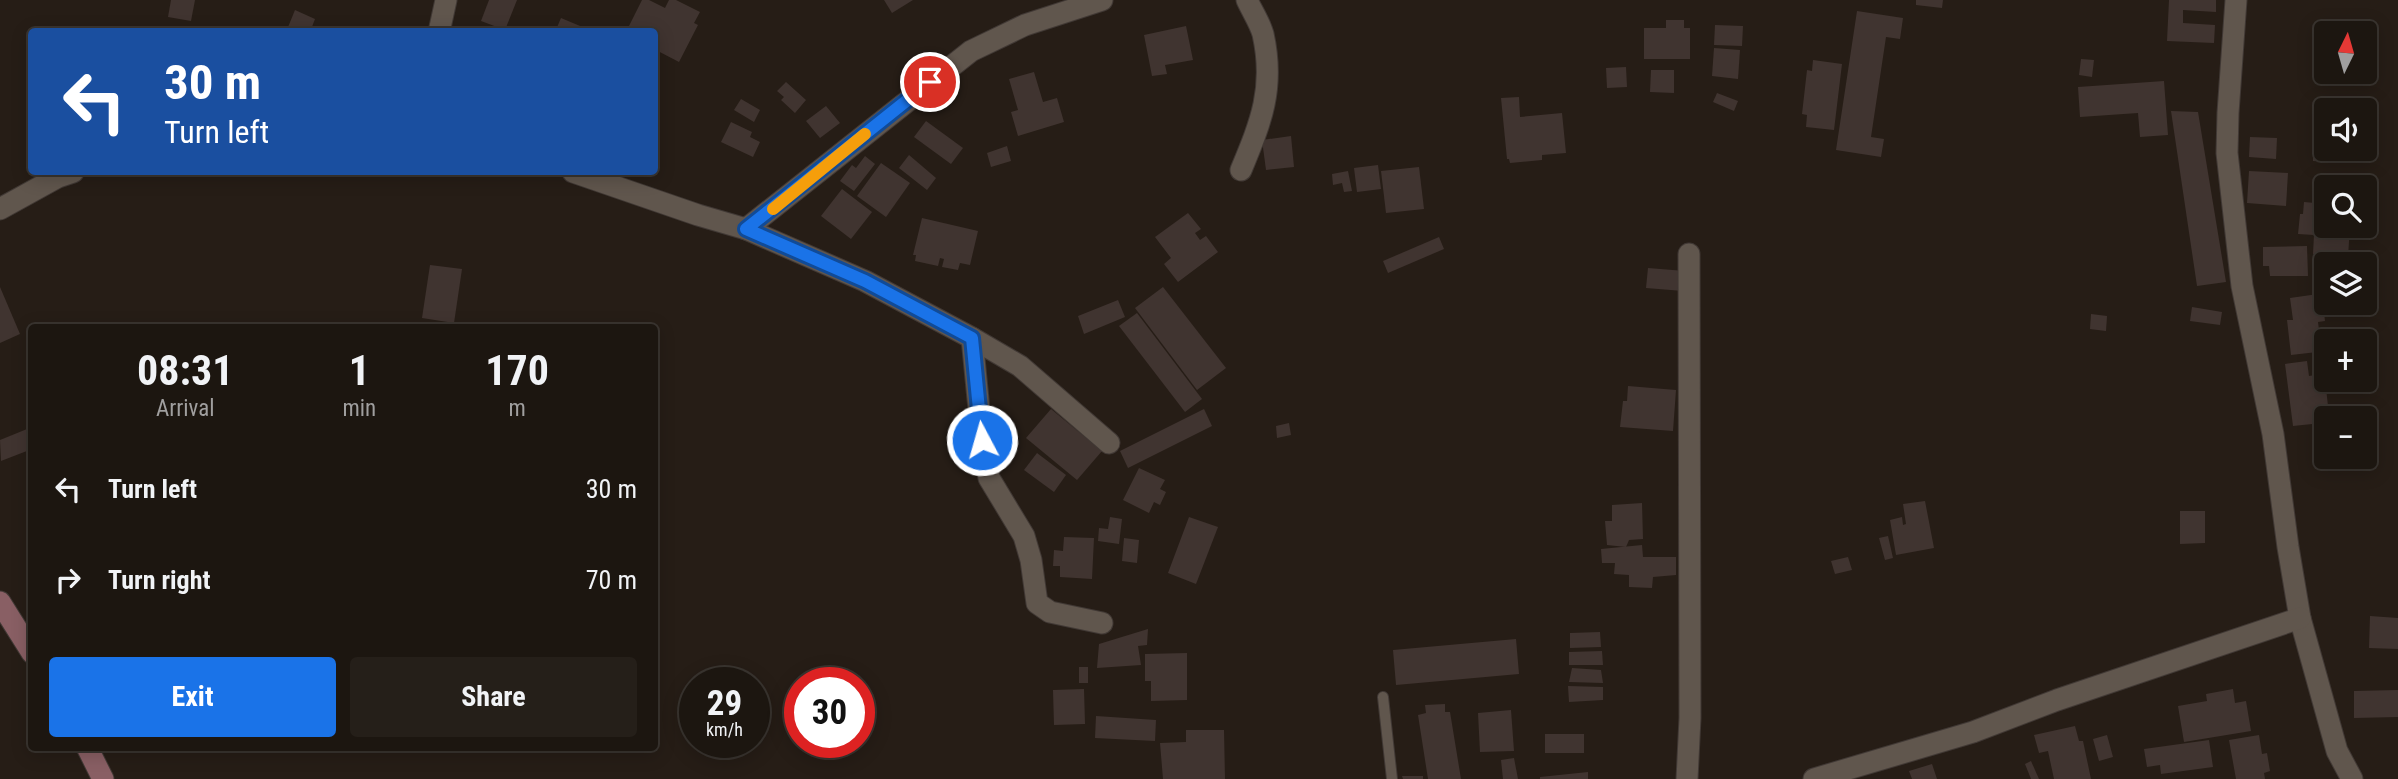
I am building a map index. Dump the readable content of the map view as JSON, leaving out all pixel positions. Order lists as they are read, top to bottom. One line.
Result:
{"north":"top","page":{"map_buttons":["+","−"],"turn":["30 m","Turn left"],"eta":["08:31","Arrival","1","min","170","m"],"list":[{"name":"Turn left","value":"30 m"},{"name":"Turn right","value":"70 m"}],"buttons":["Exit","Share"],"speed":"29 km/h","limit":"30"}}
